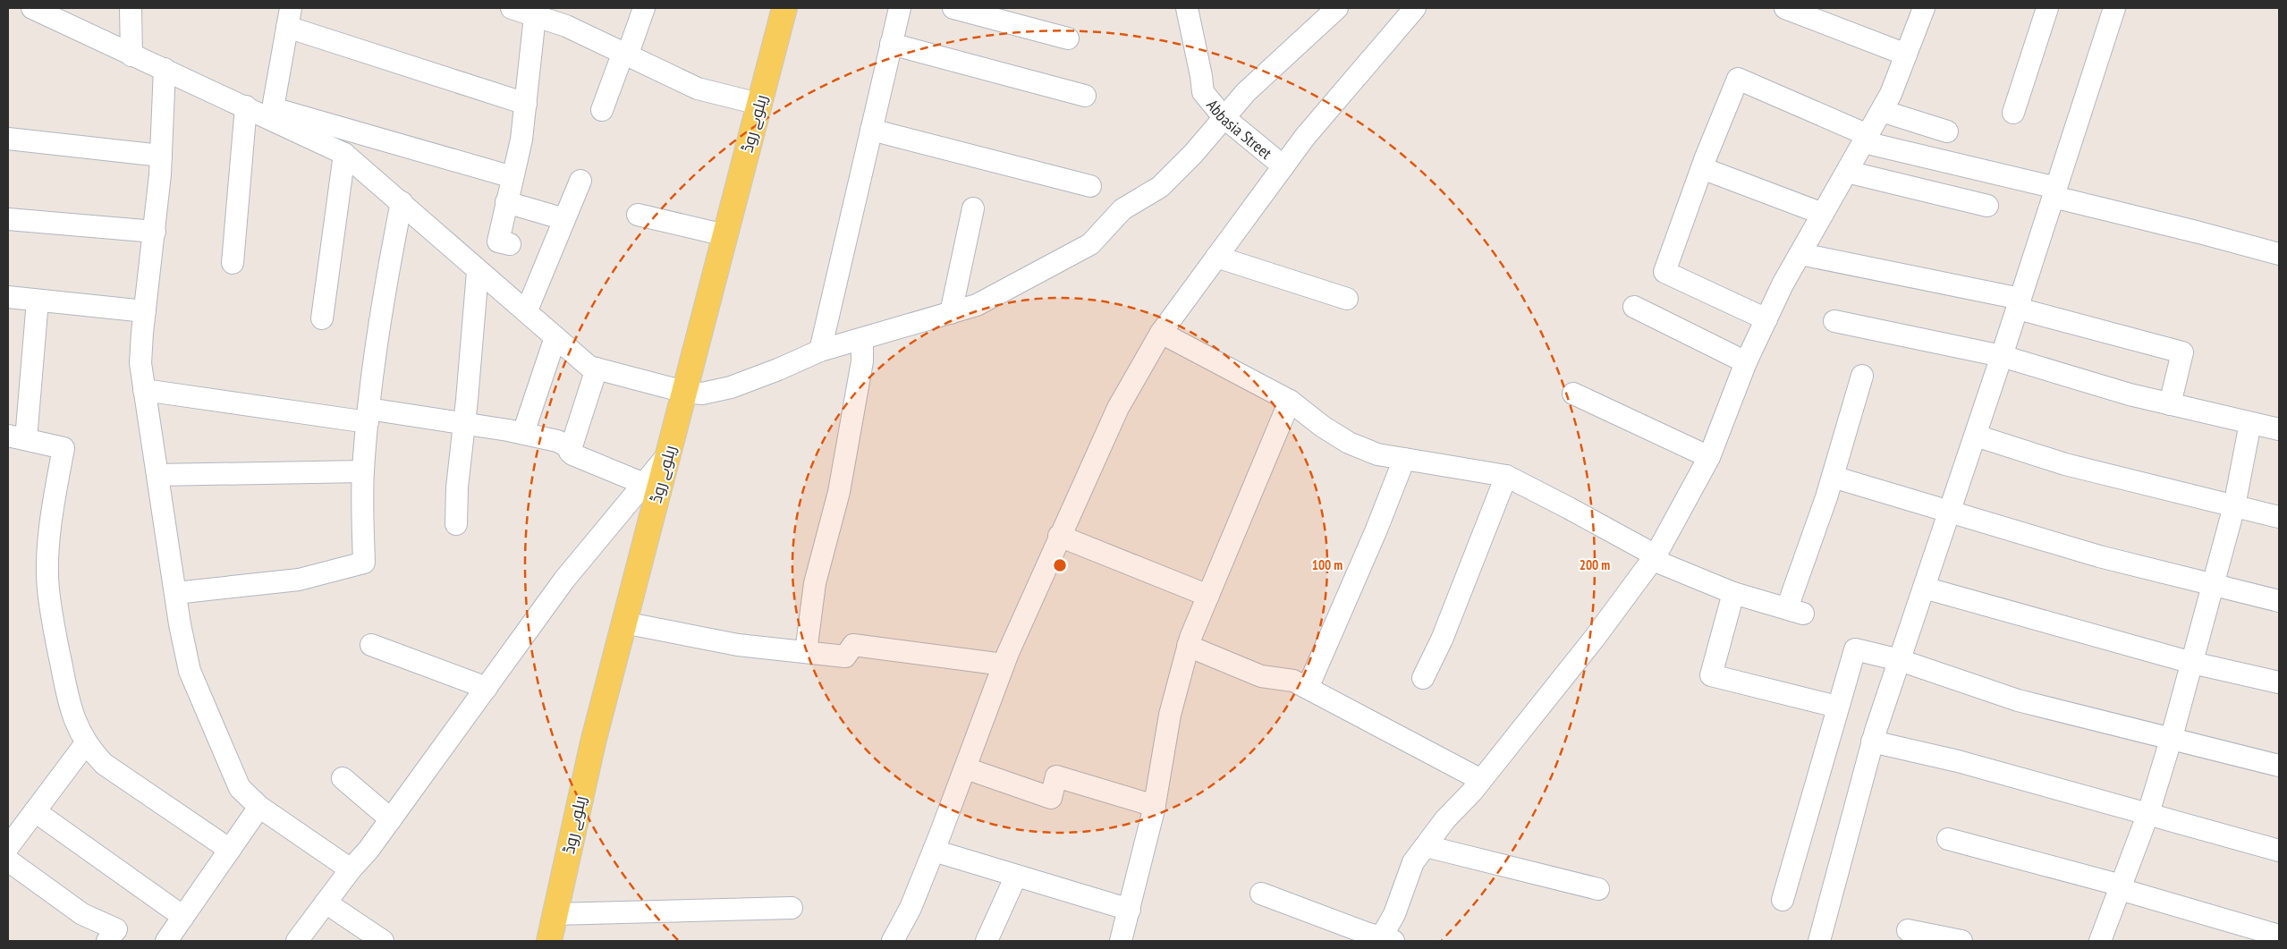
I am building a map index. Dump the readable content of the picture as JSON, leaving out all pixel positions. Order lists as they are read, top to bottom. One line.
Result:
{"streets":{"main road":["ریلوے روڈ"],"street":["Abbasia Street"]},"rings":["100 m","200 m"]}
